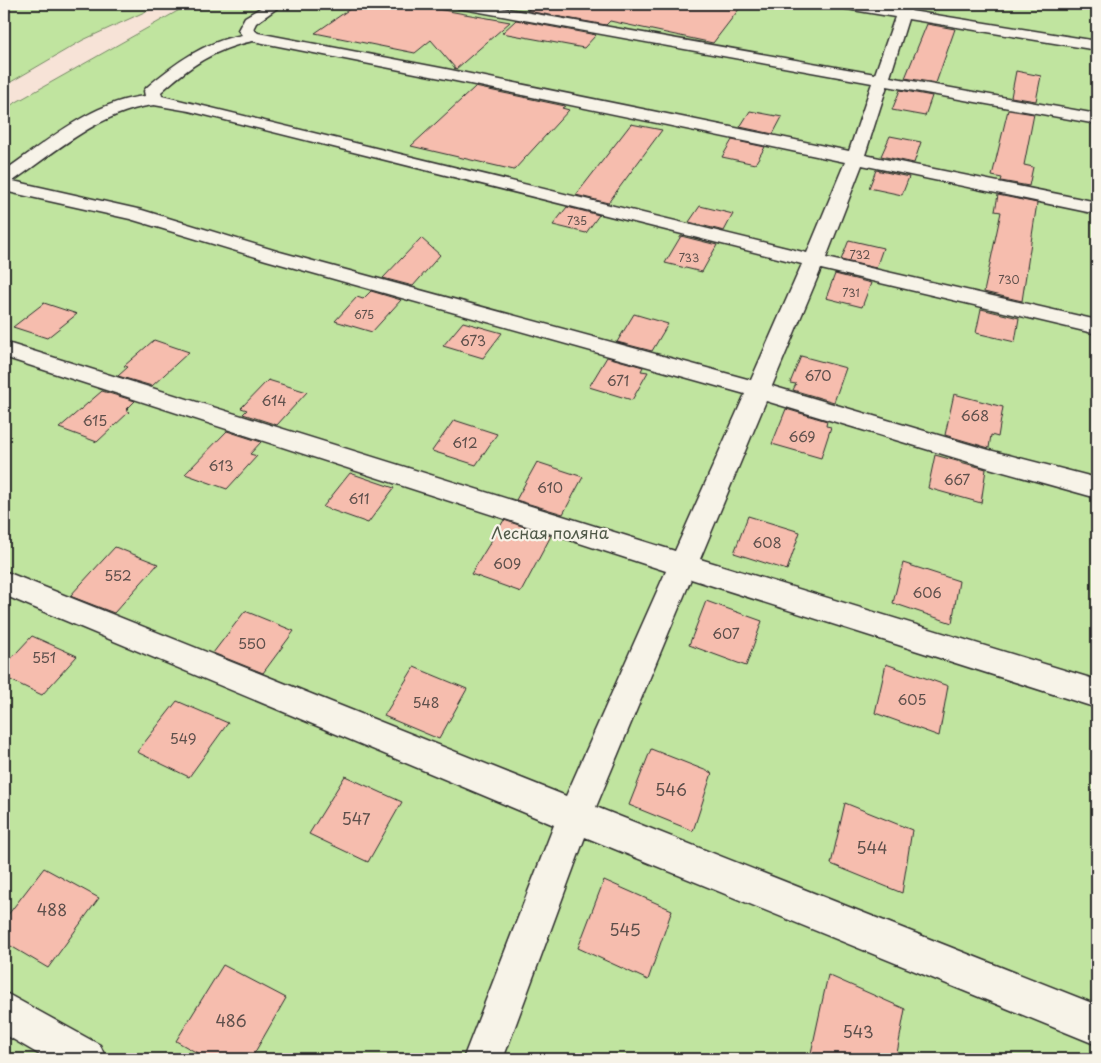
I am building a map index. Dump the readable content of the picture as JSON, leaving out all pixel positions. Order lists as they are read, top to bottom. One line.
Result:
{"parks":["Лесная поляна"],"house_numbers":["735","732","733","730","731","675","673","670","671","614","668","615","669","612","613","667","610","611","608","609","552","606","607","550","551","605","548","549","546","547","544","488","545","486","543"]}
